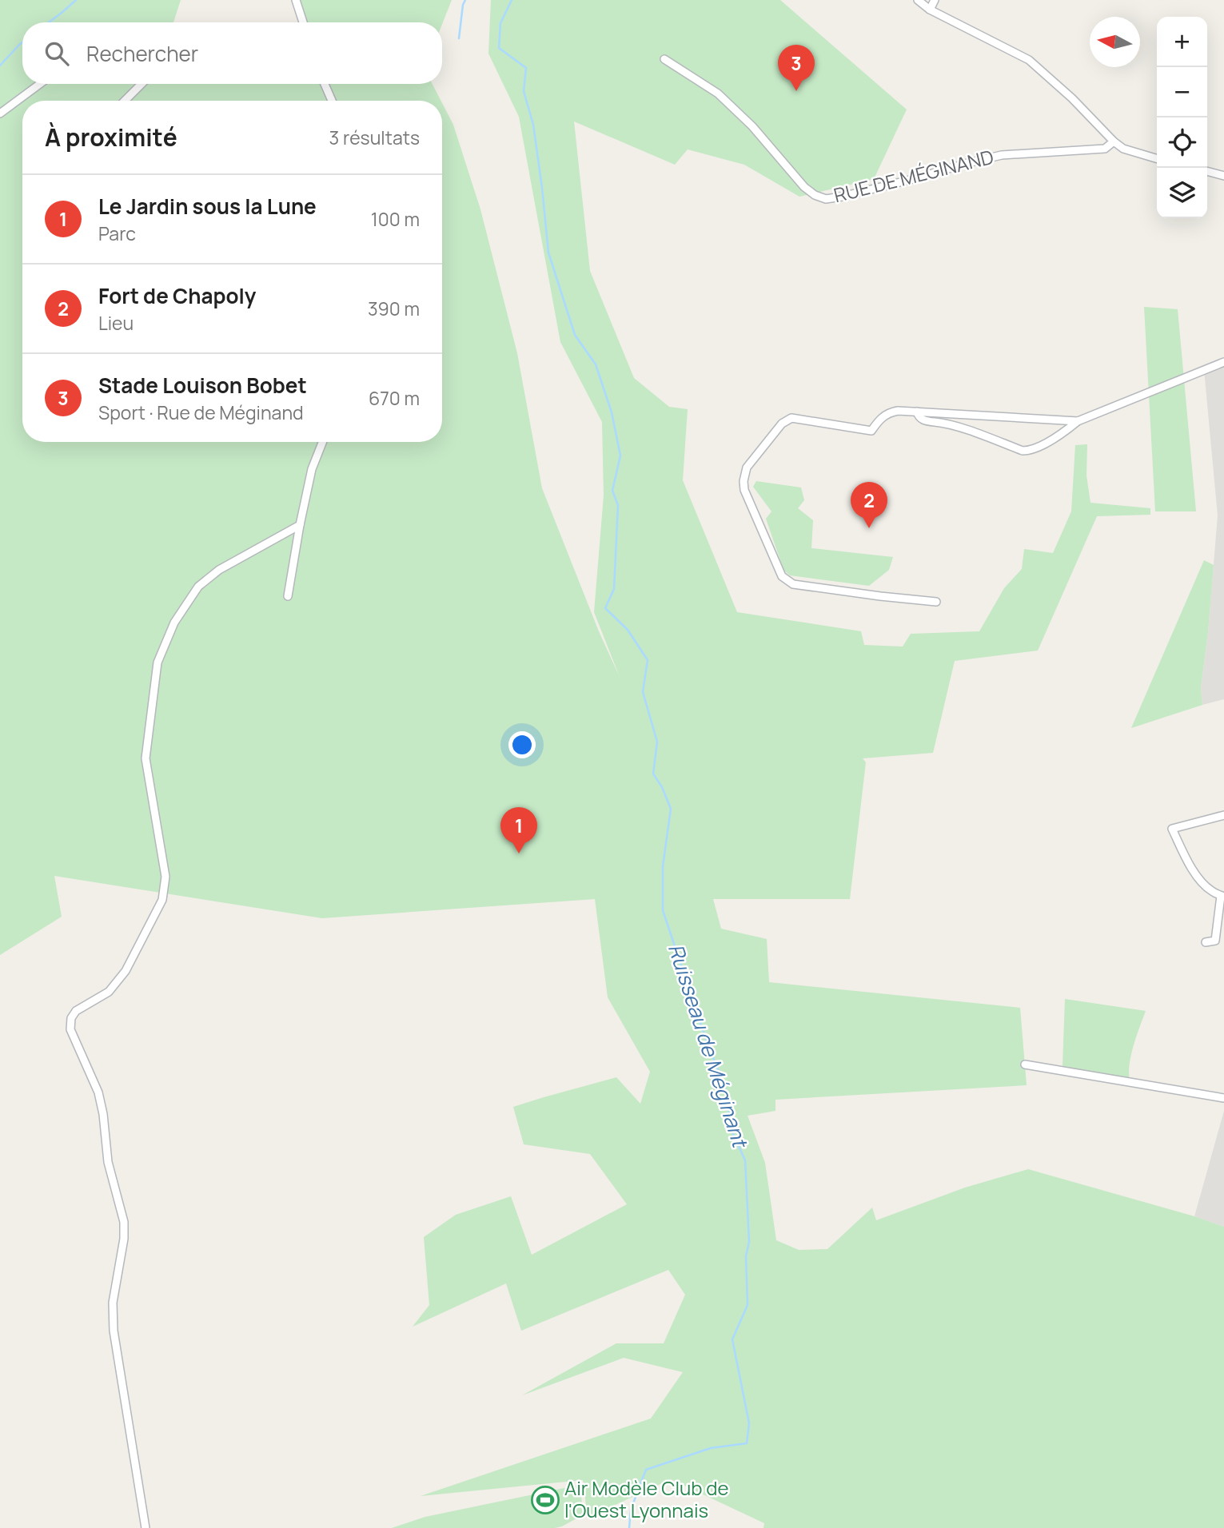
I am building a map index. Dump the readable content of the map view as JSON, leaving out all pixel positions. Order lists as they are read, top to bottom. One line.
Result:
{"streets":{"street":["RUE DE MÉGINAND"]},"water":["Ruisseau de Méginant"],"places":{"sports":["Air Modèle Club de l'Ouest Lyonnais"]},"north":"left","page":{"map_buttons":["+","−"],"search":"Rechercher","pins":["3","2","1"],"heading":["À proximité","3 résultats"],"list":[{"mark":"1","name":"Le Jardin sous la Lune","note":"Parc","value":"100 m"},{"mark":"2","name":"Fort de Chapoly","note":"Lieu","value":"390 m"},{"mark":"3","name":"Stade Louison Bobet","note":"Sport · Rue de Méginand","value":"670 m"}]}}
